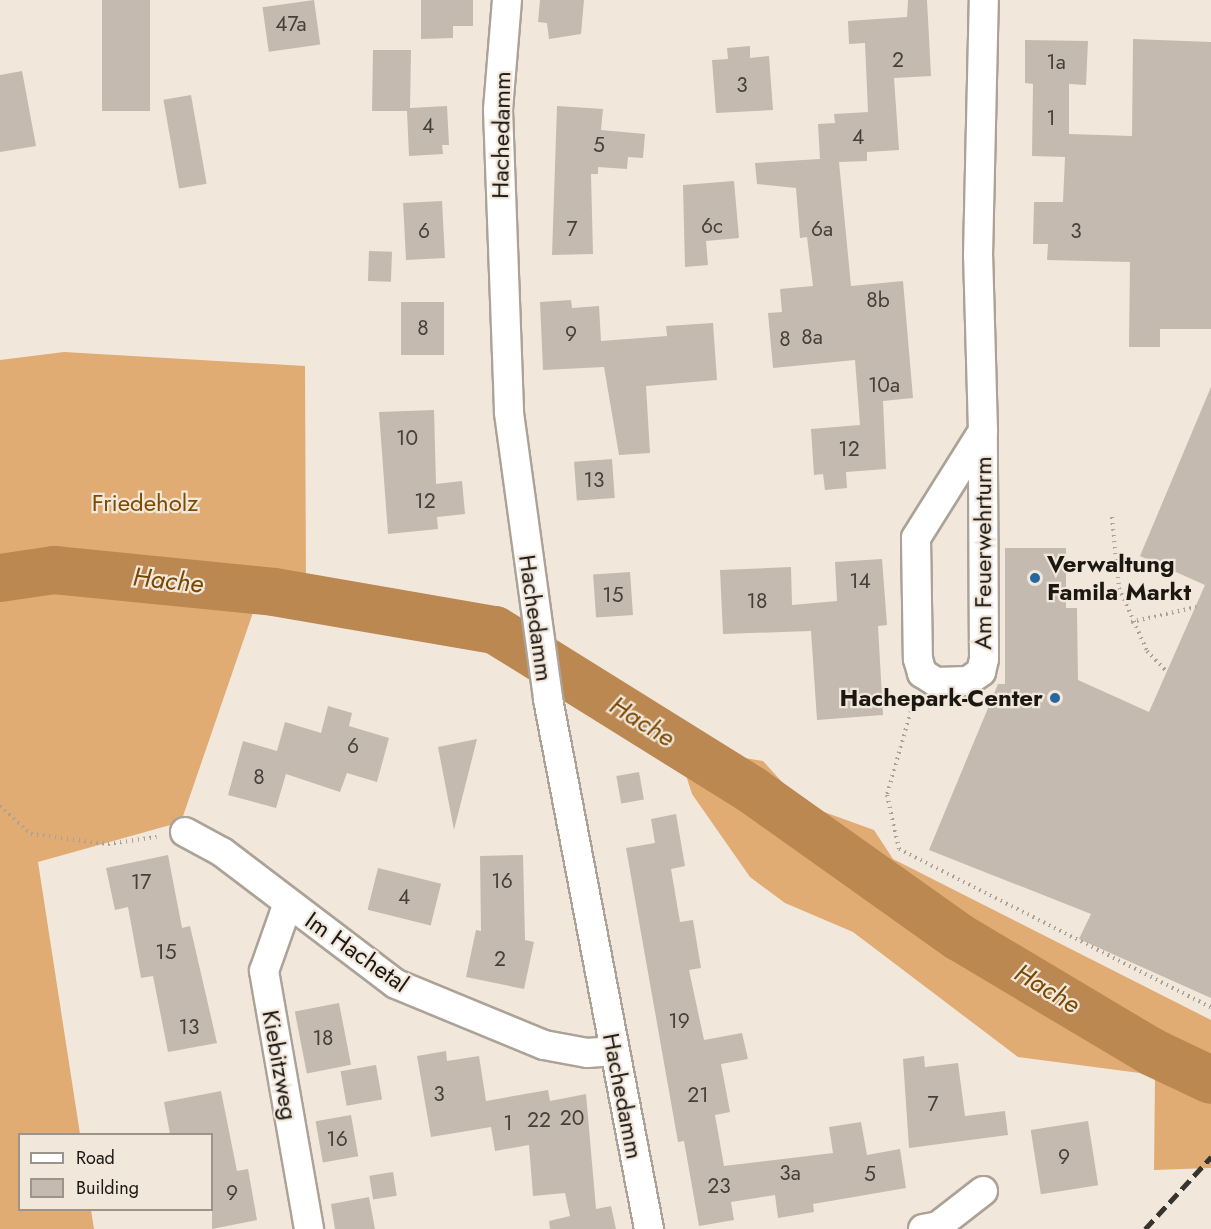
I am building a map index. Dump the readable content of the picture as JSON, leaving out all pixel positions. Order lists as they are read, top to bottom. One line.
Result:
{"streets":{"street":["Hachedamm","Am Feuerwehrturm","Im Hachetal","Kiebitzweg"]},"crossings":[["Hachedamm","Im Hachetal"],["Im Hachetal","Kiebitzweg"]],"water":["Hache"],"parks":["Friedeholz"],"places":["Verwaltung Famila Markt","Hachepark-Center"],"house_numbers":["47a","2","1a","3","1","4","4","5","6c","7","6a","6","3","8b","8","9","8a","8","10a","10","12","13","12","14","15","18","6","8","16","17","4","15","2","19","13","18","3","21","7","20","22","1","16","9","3a","5","23","9"],"legend":["Road","Building"]}
